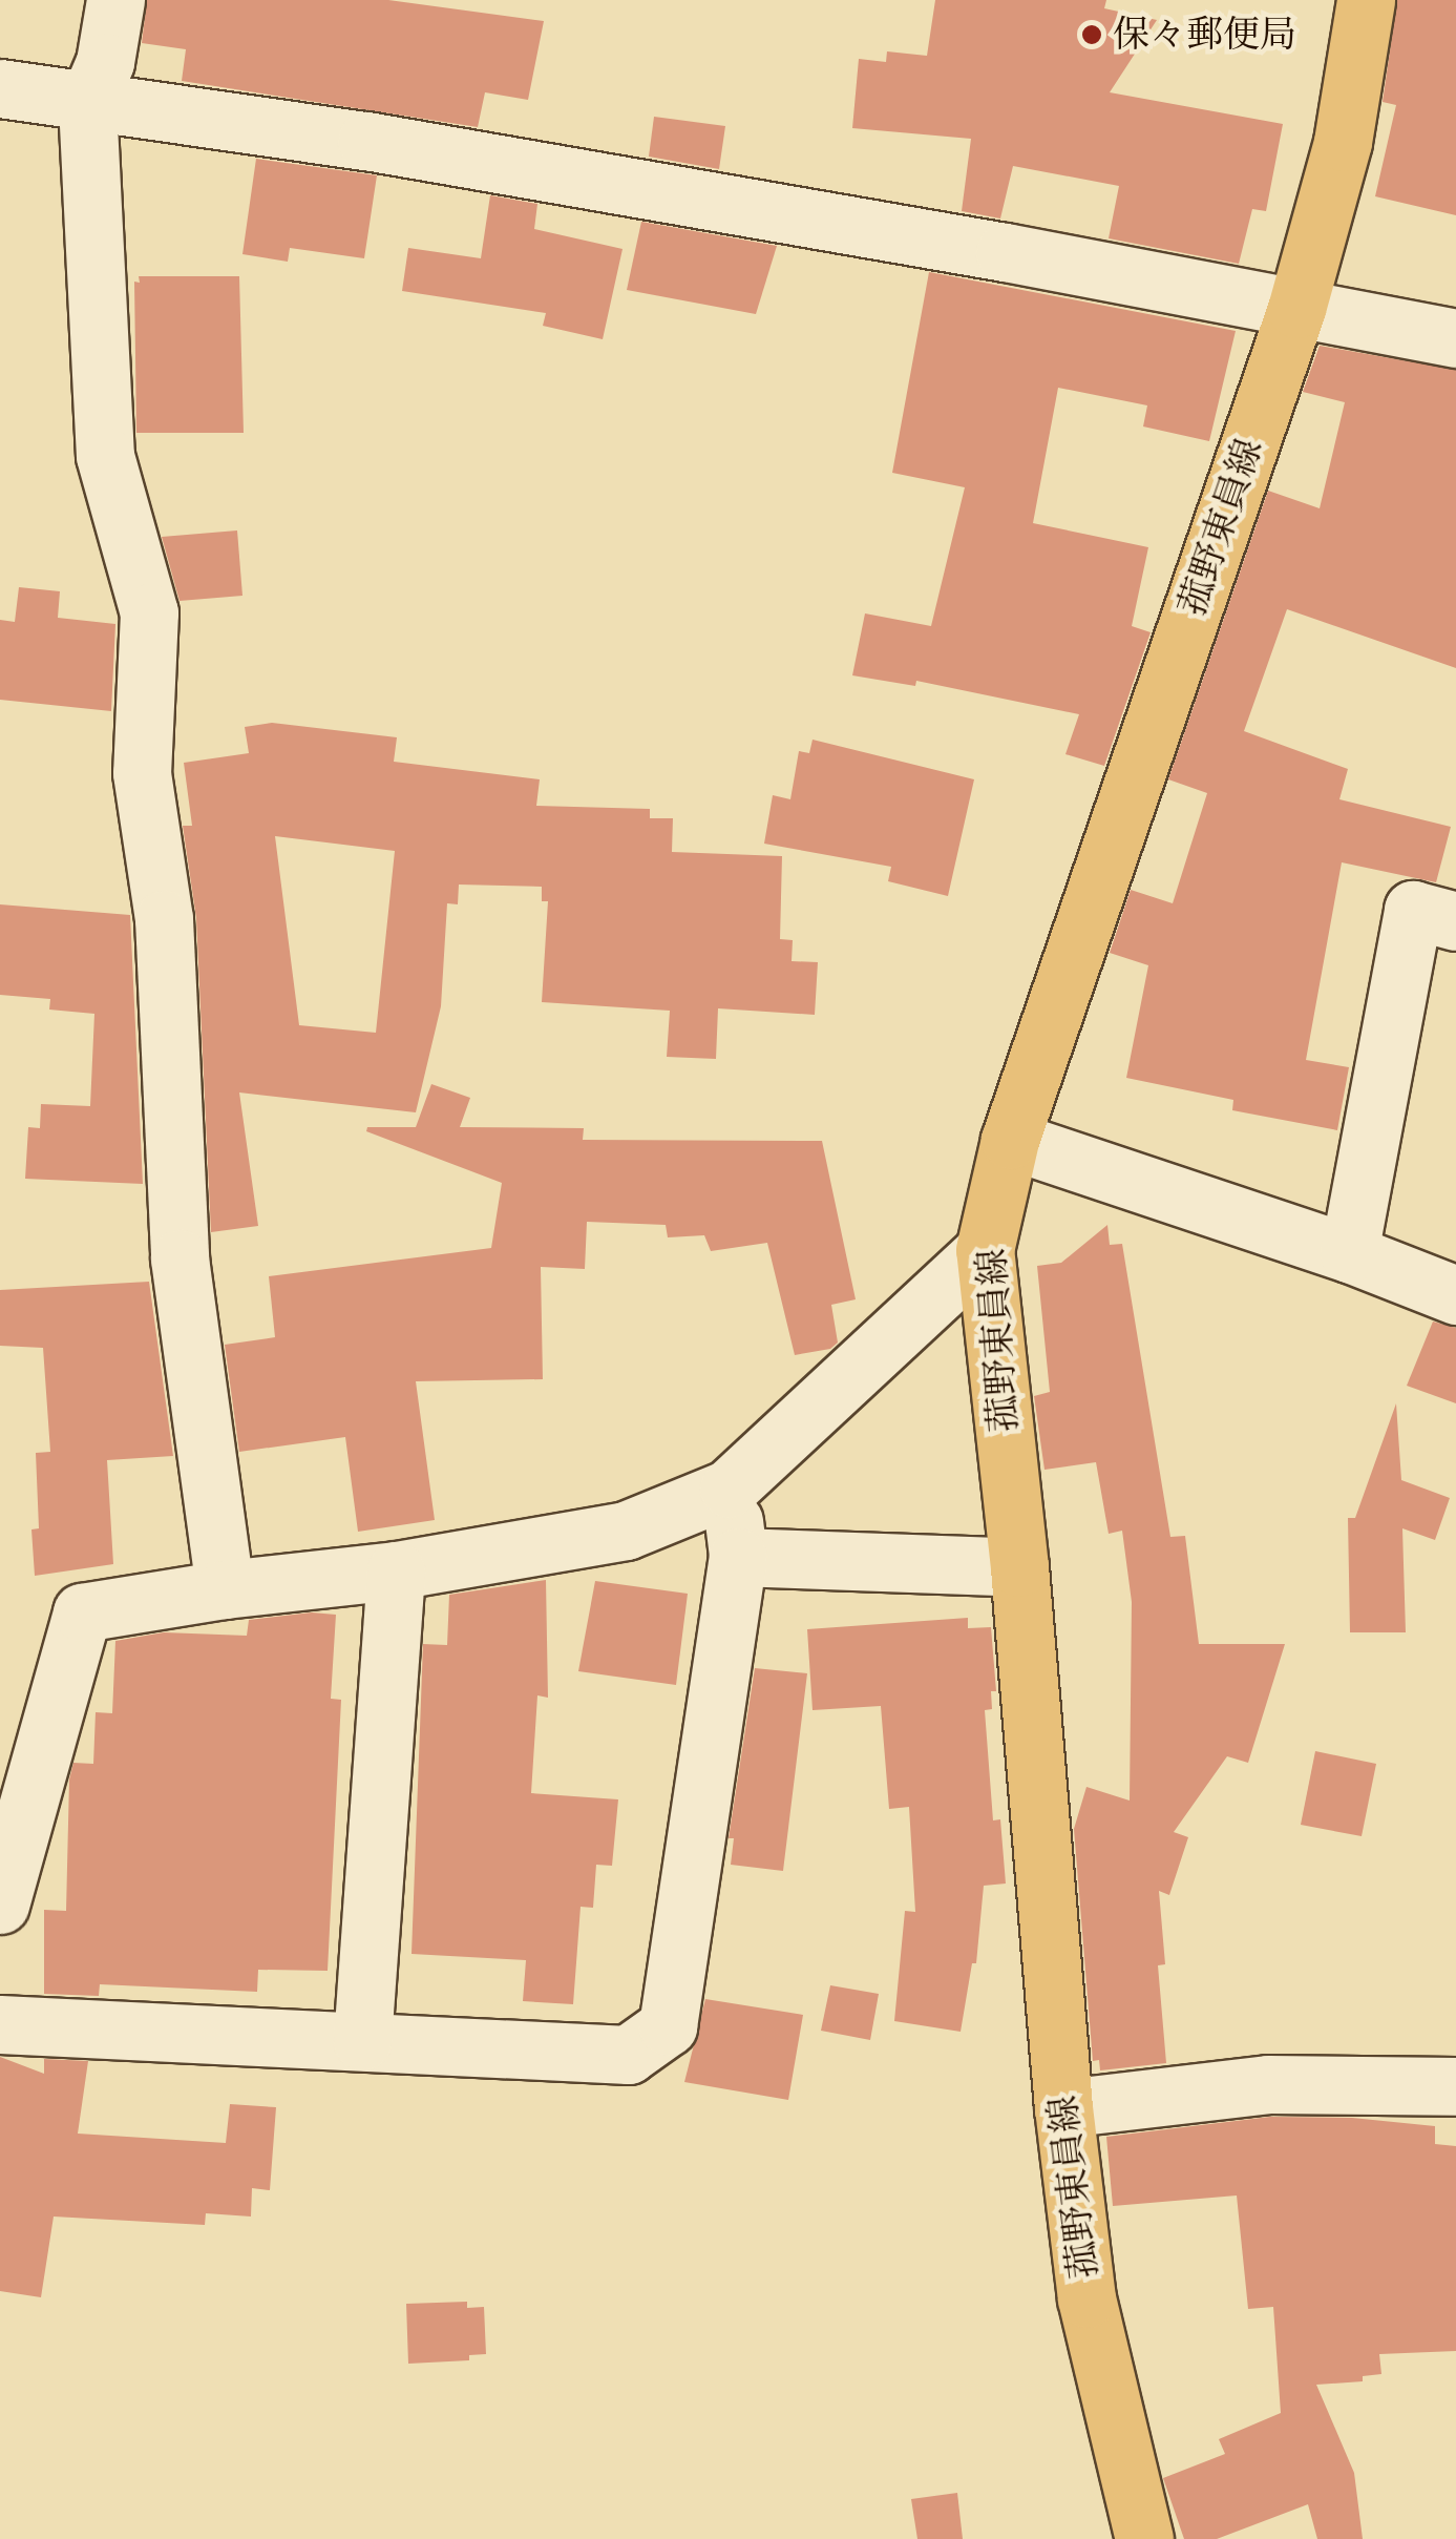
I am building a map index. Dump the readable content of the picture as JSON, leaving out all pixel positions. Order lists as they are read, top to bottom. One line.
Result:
{"streets":{"main road":["菰野東員線"]},"places":["保々郵便局"]}
